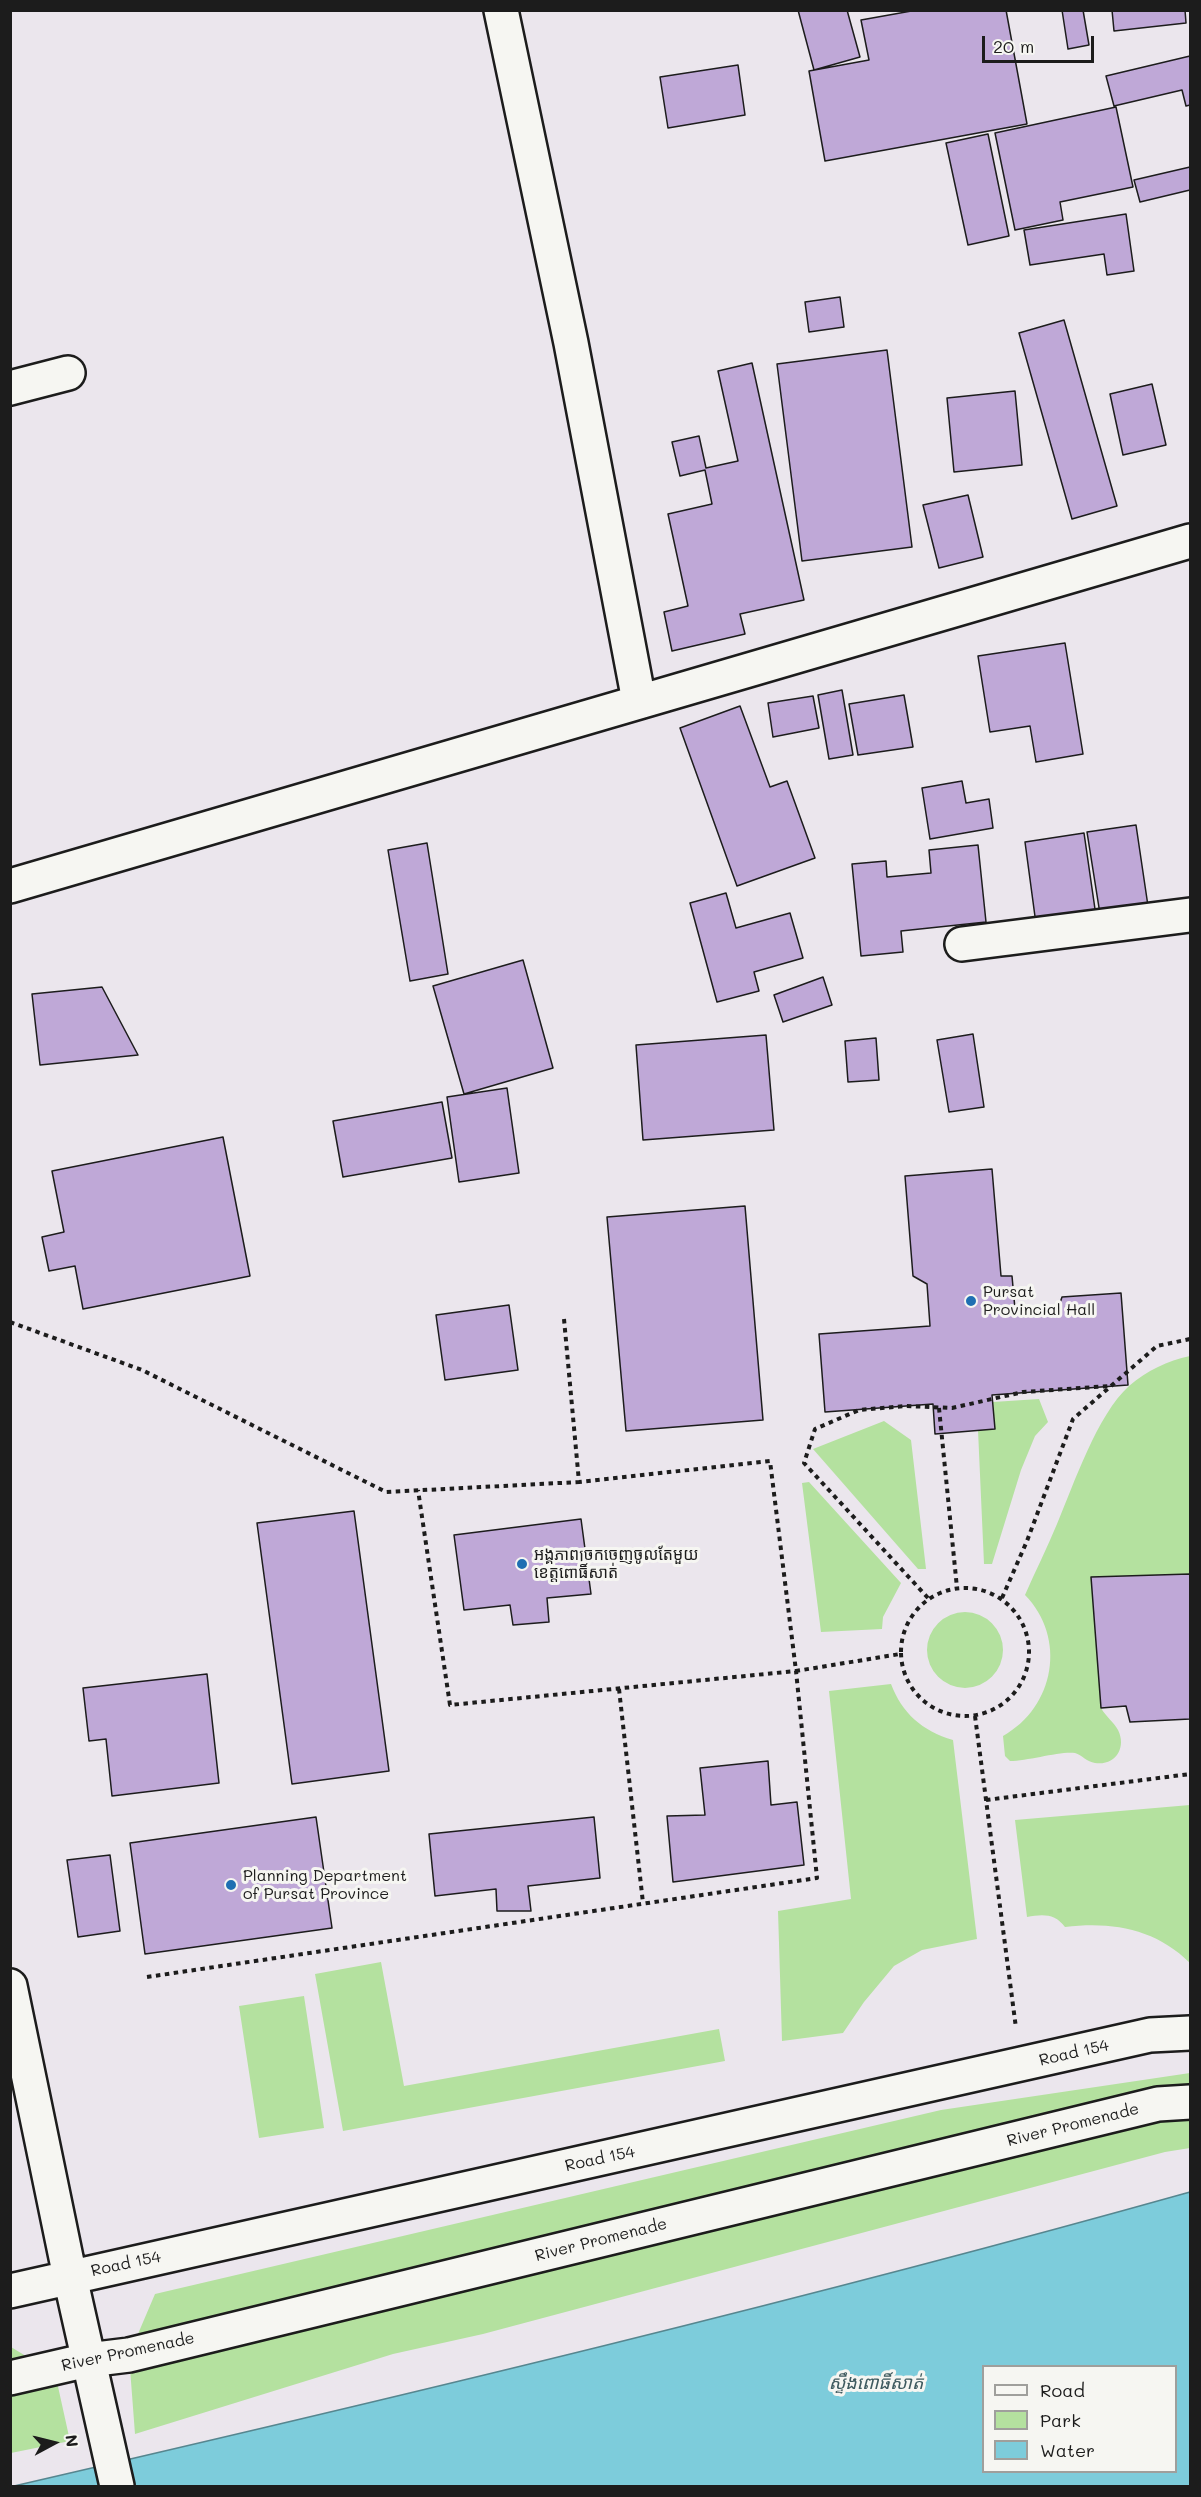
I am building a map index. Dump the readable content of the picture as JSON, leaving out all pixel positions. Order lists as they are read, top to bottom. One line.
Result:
{"streets":{"street":["Road 154","River Promenade"]},"water":["ស្ទឹងពោធិ៍សាត់"],"places":["Pursat Provincial Hall","អង្គភាពច្រកចេញចូលតែមួយ ខេត្តពោធិ៍សាត់","Planning Department of Pursat Province"],"legend":["Road","Park","Water"],"scale_bar":"20 m","north":"right"}
